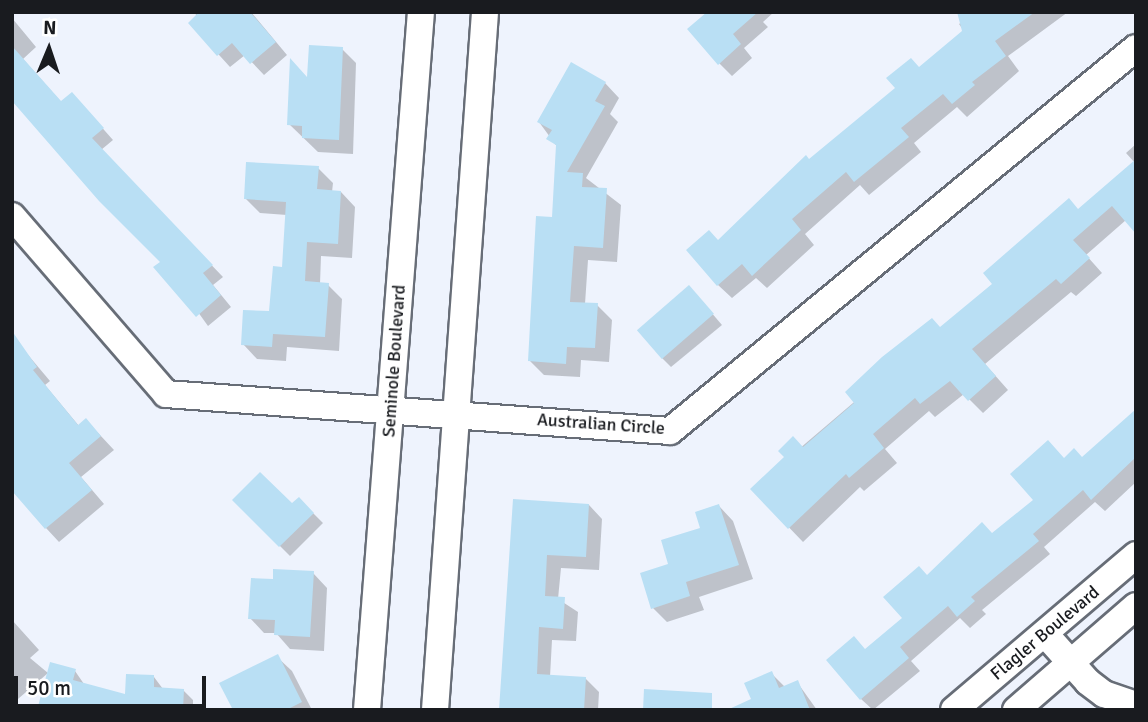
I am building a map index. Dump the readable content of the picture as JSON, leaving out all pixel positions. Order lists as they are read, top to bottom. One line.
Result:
{"streets":{"street":["Seminole Boulevard","Australian Circle","Flagler Boulevard"]},"crossings":[["Seminole Boulevard","Australian Circle"]],"scale_bar":"50 m","north":"top"}
